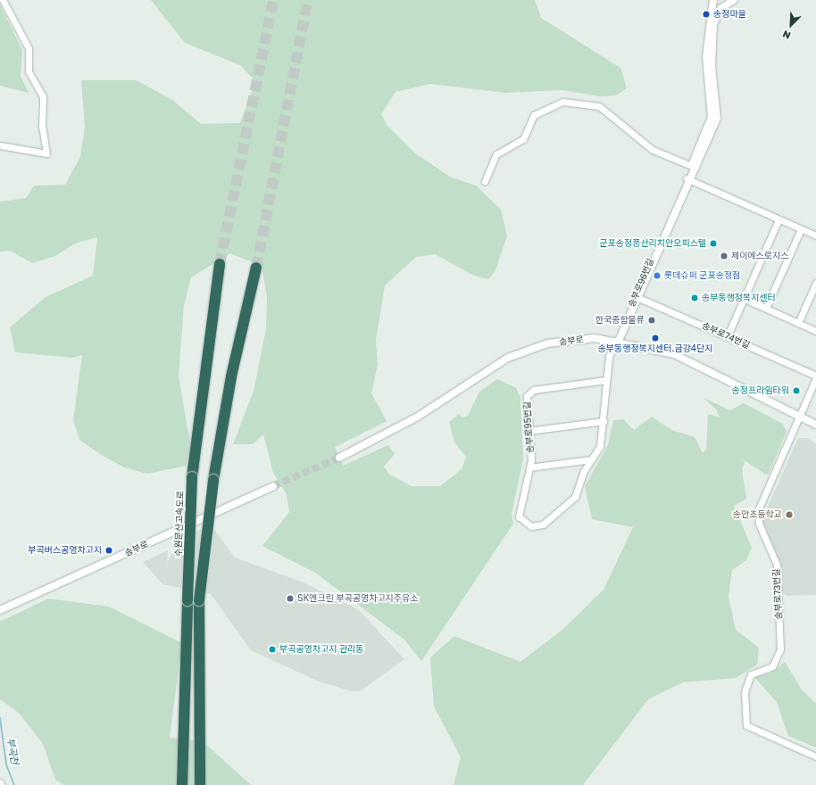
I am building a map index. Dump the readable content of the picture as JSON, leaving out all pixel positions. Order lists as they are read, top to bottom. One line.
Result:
{"streets":{"highway":["수원문산고속도로"],"street":["송부로96번길","송부로74번길","송부로","송부로95번길","송부로73번길"]},"crossings":[["송부로96번길","송부로74번길"],["송부로96번길","송부로"],["송부로96번길","송부로95번길"],["송부로74번길","송부로"],["송부로74번길","송부로73번길"],["송부로","송부로95번길"],["송부로","송부로73번길"]],"water":["부곡천"],"places":["송정마을","군포송정풍산리치안오피스텔","제이에스로지스","롯데슈퍼 군포송정점","송부동행정복지센터","한국종합물류","송부동행정복지센터.금강4단지","송정프라임타워","송안초등학교","부곡버스공영차고지","SK엔크린 부곡공영차고지주유소","부곡공영차고지 관리동"],"north":"bottom left"}
